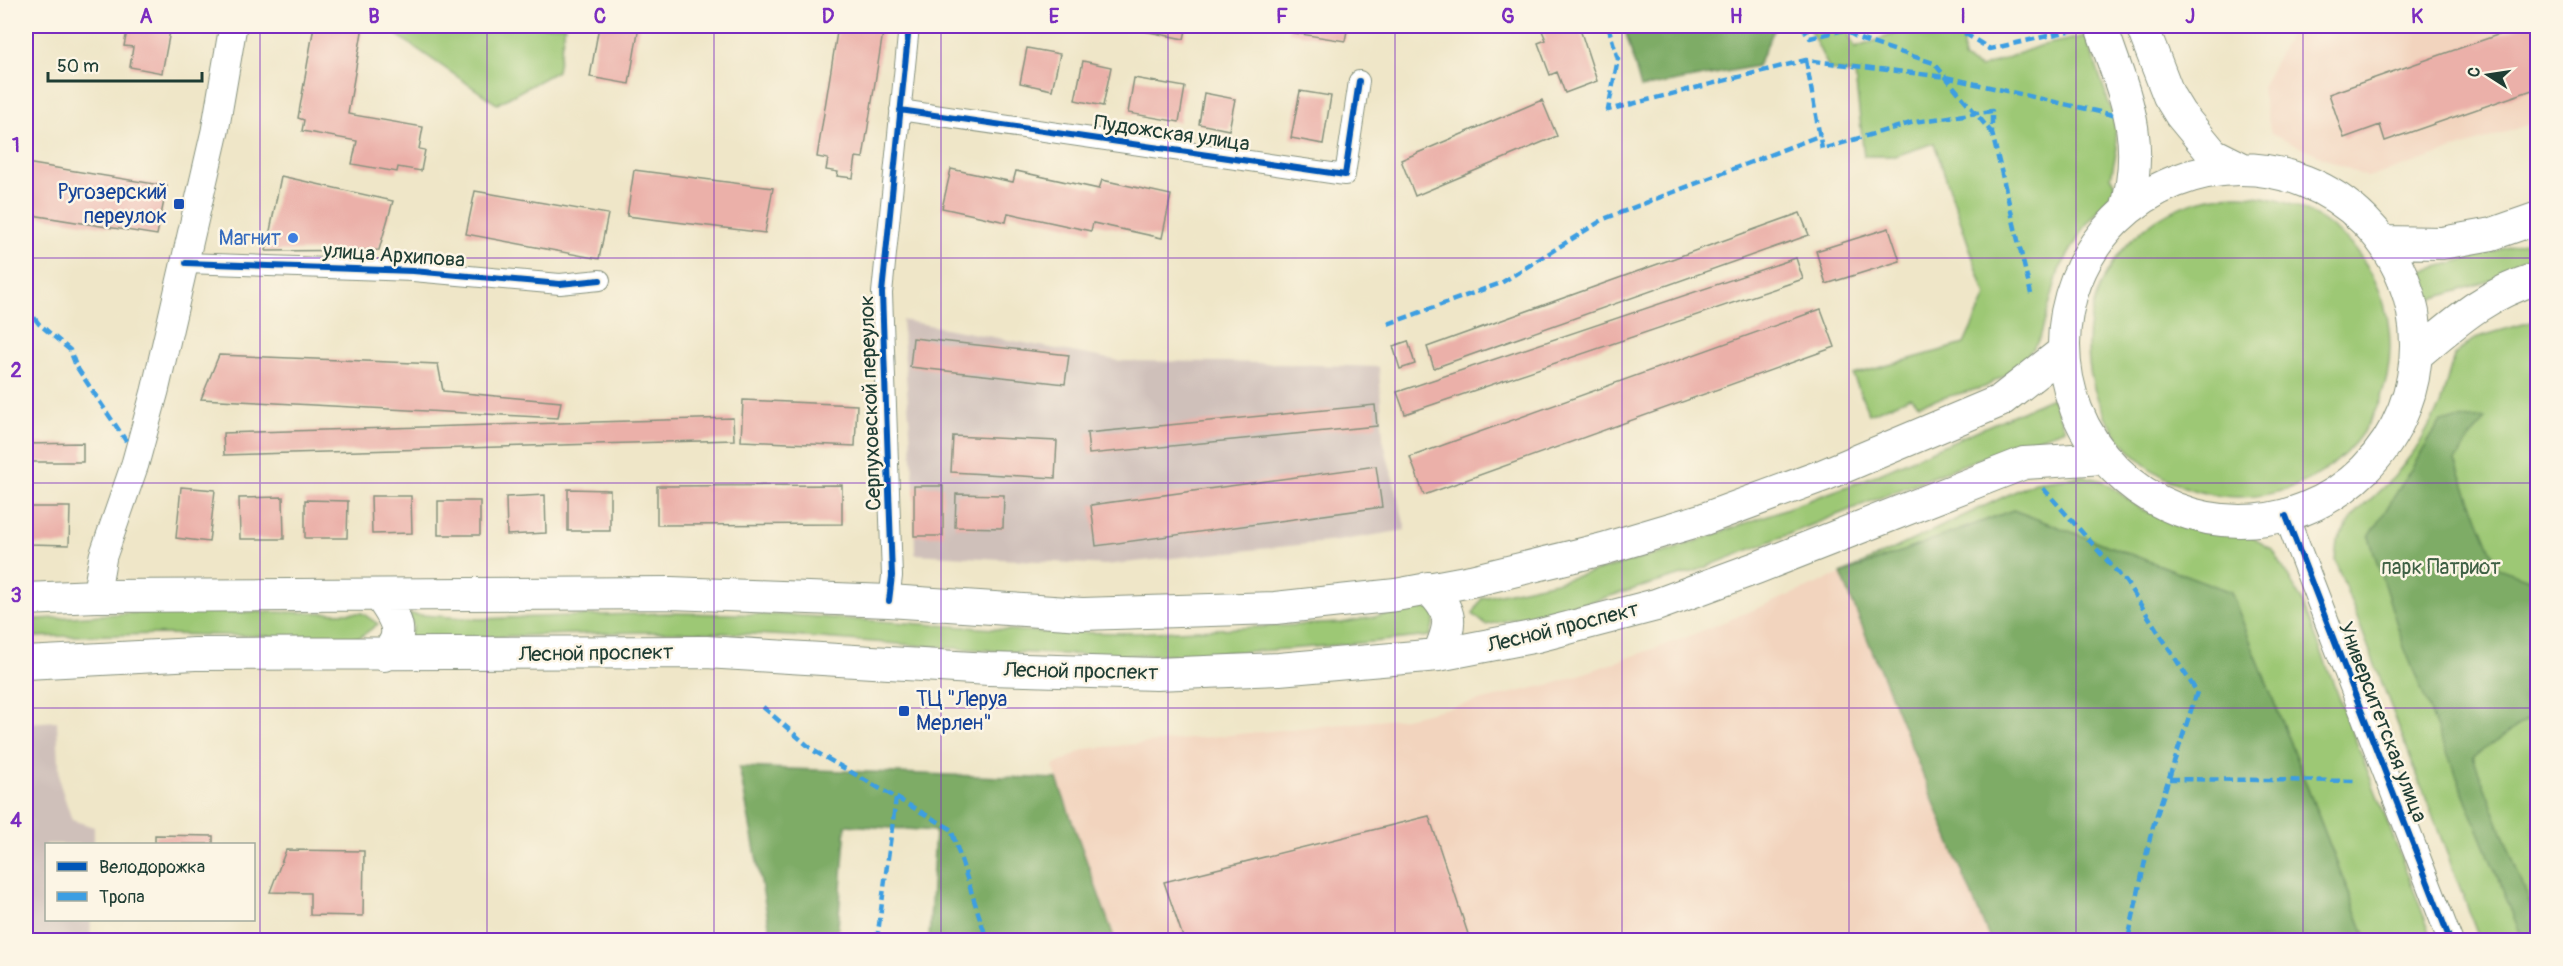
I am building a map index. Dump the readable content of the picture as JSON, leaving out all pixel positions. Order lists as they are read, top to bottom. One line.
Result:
{"streets":{"main road":["Лесной проспект"],"street":["Пудожская улица","улица Архипова","Серпуховской переулок","Университетская улица"]},"crossings":[["Пудожская улица","Серпуховской переулок"]],"parks":["парк Патриот"],"places":{"transit":["Ругозерский переулок","ТЦ \"Леруа Мерлен\""],"other":["Магнит"]},"legend":["Велодорожка","Тропа"],"scale_bar":"50 m","north":"left","grid":{"columns":["A","B","C","D","E","F","G","H","I","J","K"],"rows":["1","2","3","4"]}}
